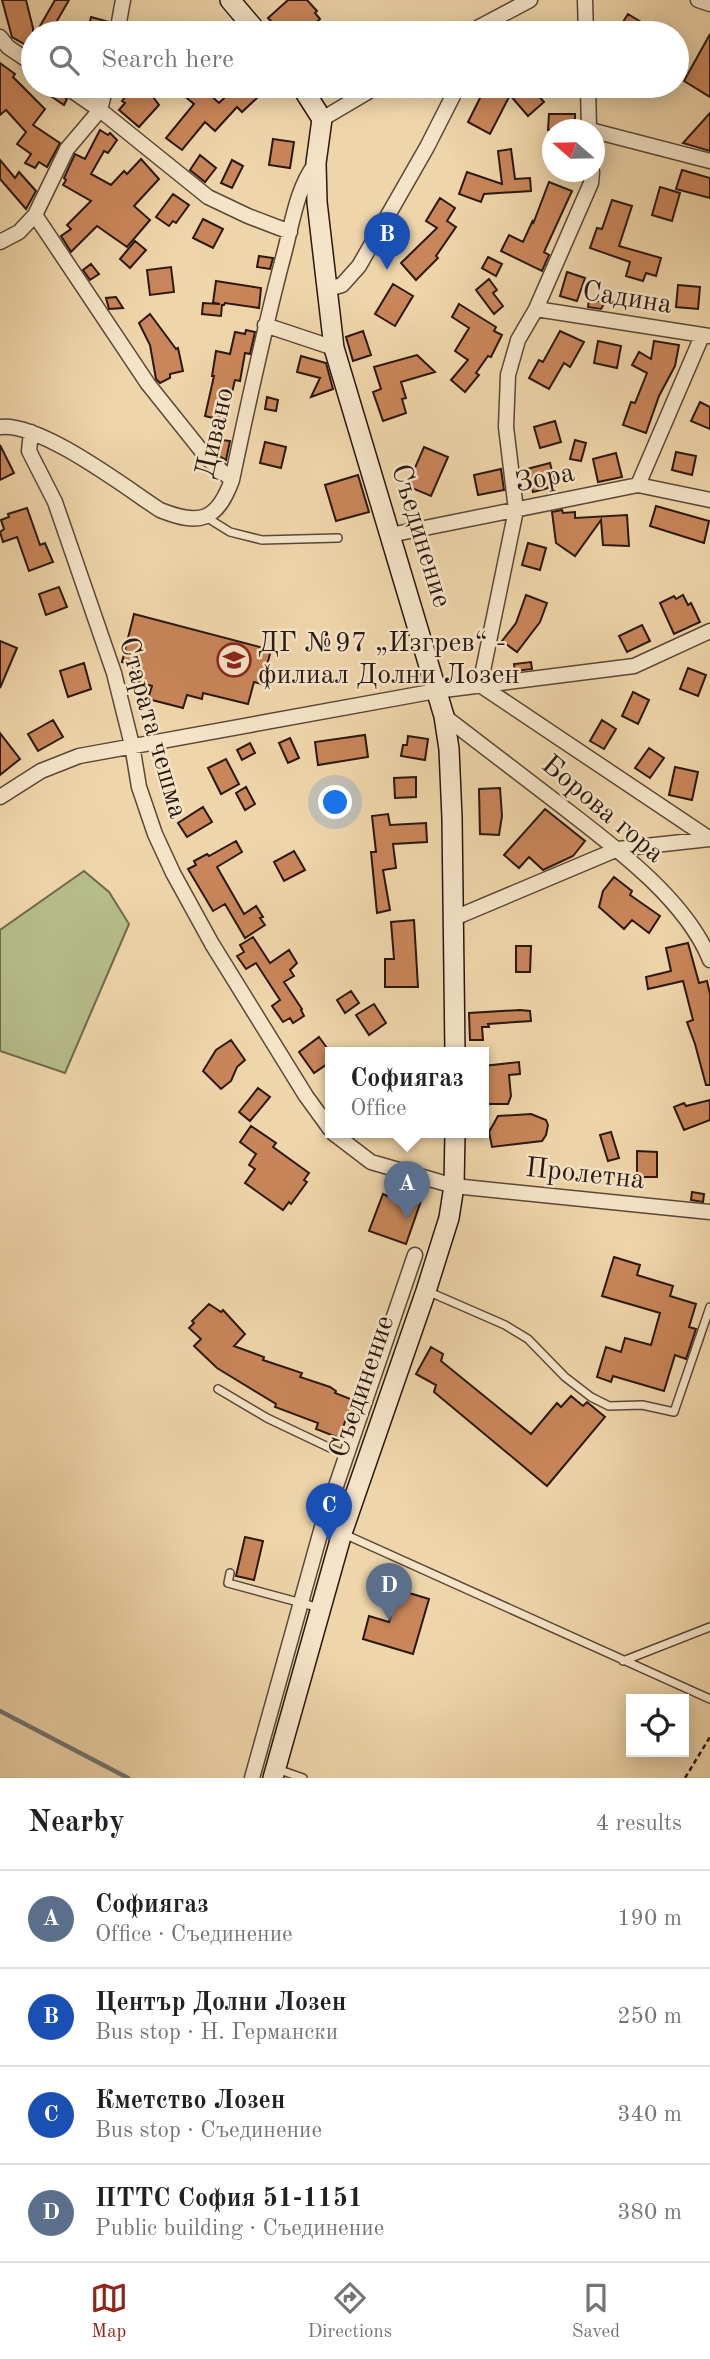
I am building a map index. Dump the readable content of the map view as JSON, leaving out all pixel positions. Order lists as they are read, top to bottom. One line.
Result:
{"streets":{"street":["Садина","Дивано","Зора","Съединение","Старата чешма","Борова гора","Пролетна"]},"crossings":[["Дивано","Съединение"],["Дивано","Старата чешма"],["Зора","Съединение"],["Съединение","Борова гора"],["Съединение","Пролетна"]],"places":{"school or university":["ДГ №97 „Изгрев“ - филиал Долни Лозен"]},"north":"left","page":{"search":"Search here","pins":["B","A","C","D"],"popup":["Софиягаз","Office"],"heading":["Nearby","4 results"],"list":[{"mark":"A","name":"Софиягаз","note":"Office · Съединение","value":"190 m"},{"mark":"B","name":"Център Долни Лозен","note":"Bus stop · Н. Германски","value":"250 m"},{"mark":"C","name":"Кметство Лозен","note":"Bus stop · Съединение","value":"340 m"},{"mark":"D","name":"ПТТС София 51-1151","note":"Public building · Съединение","value":"380 m"}],"nav":["Map","Directions","Saved"]}}
